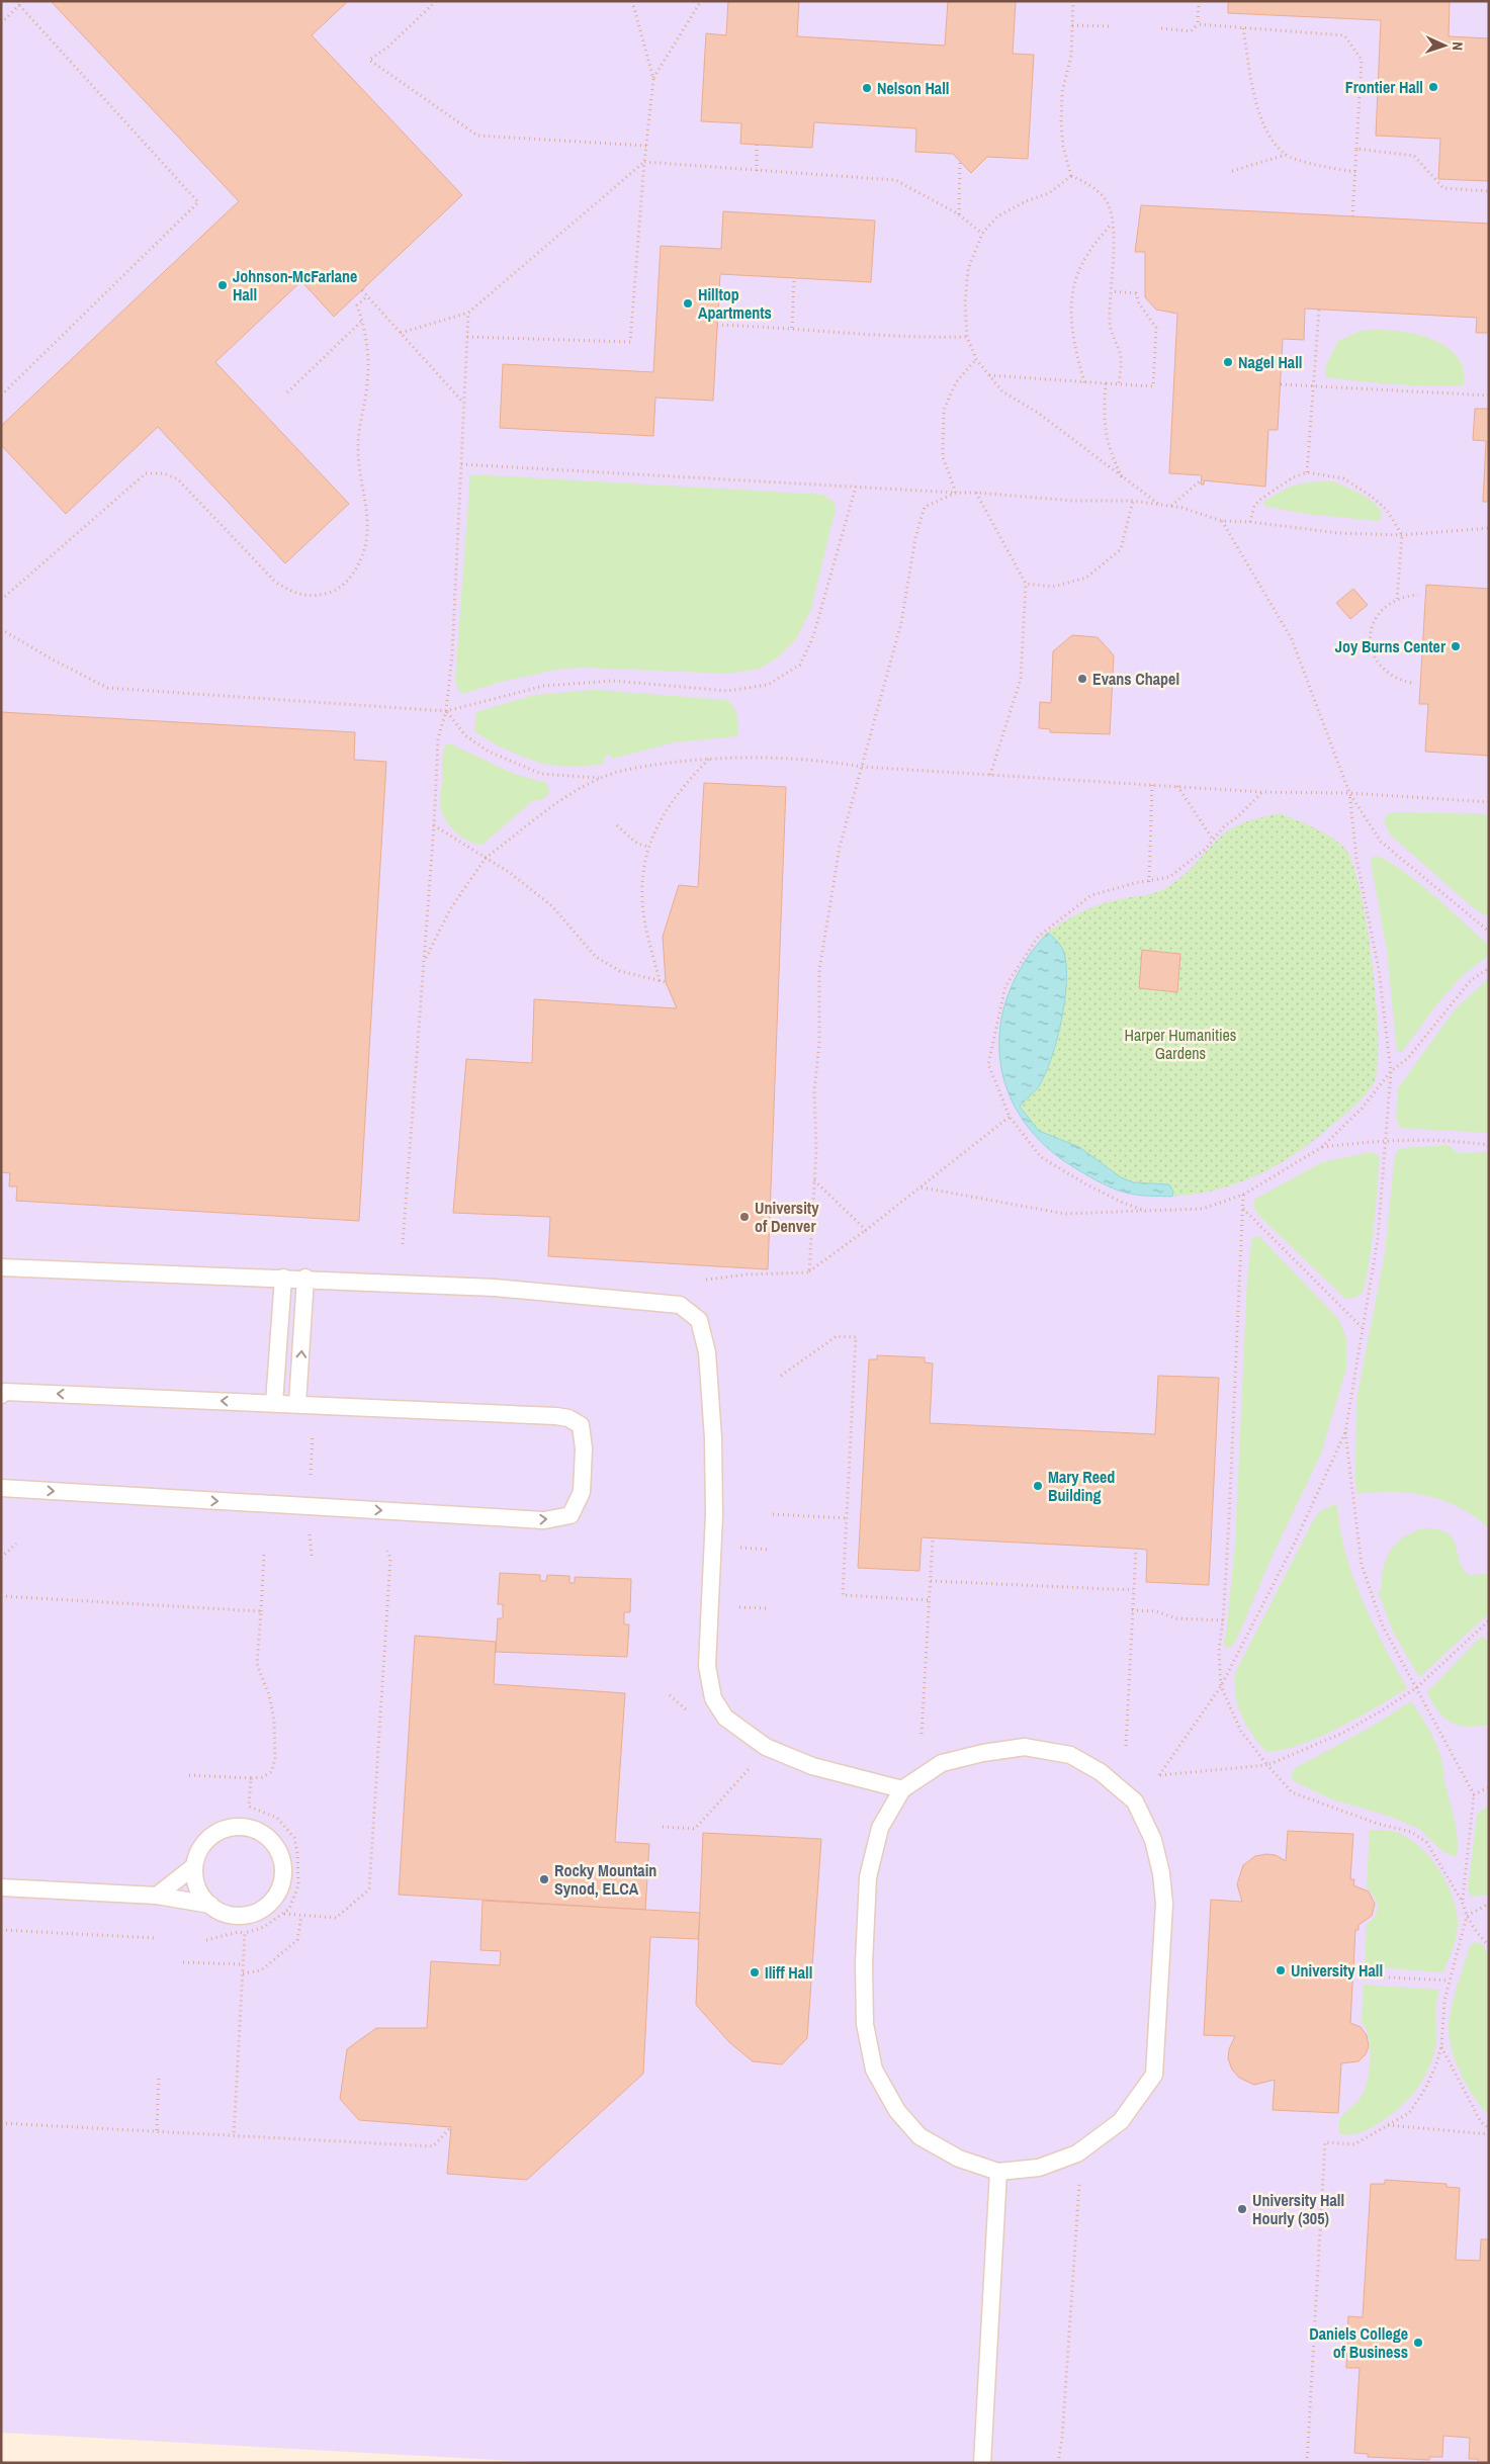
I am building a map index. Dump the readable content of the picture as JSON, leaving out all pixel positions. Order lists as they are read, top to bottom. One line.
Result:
{"parks":["Harper Humanities Gardens"],"places":["Frontier Hall","Nelson Hall","Johnson-McFarlane Hall","Hilltop Apartments","Nagel Hall","Joy Burns Center","Evans Chapel","University of Denver","Mary Reed Building","Rocky Mountain Synod, ELCA","University Hall","Iliff Hall","University Hall Hourly (305)","Daniels College of Business"],"north":"right"}
